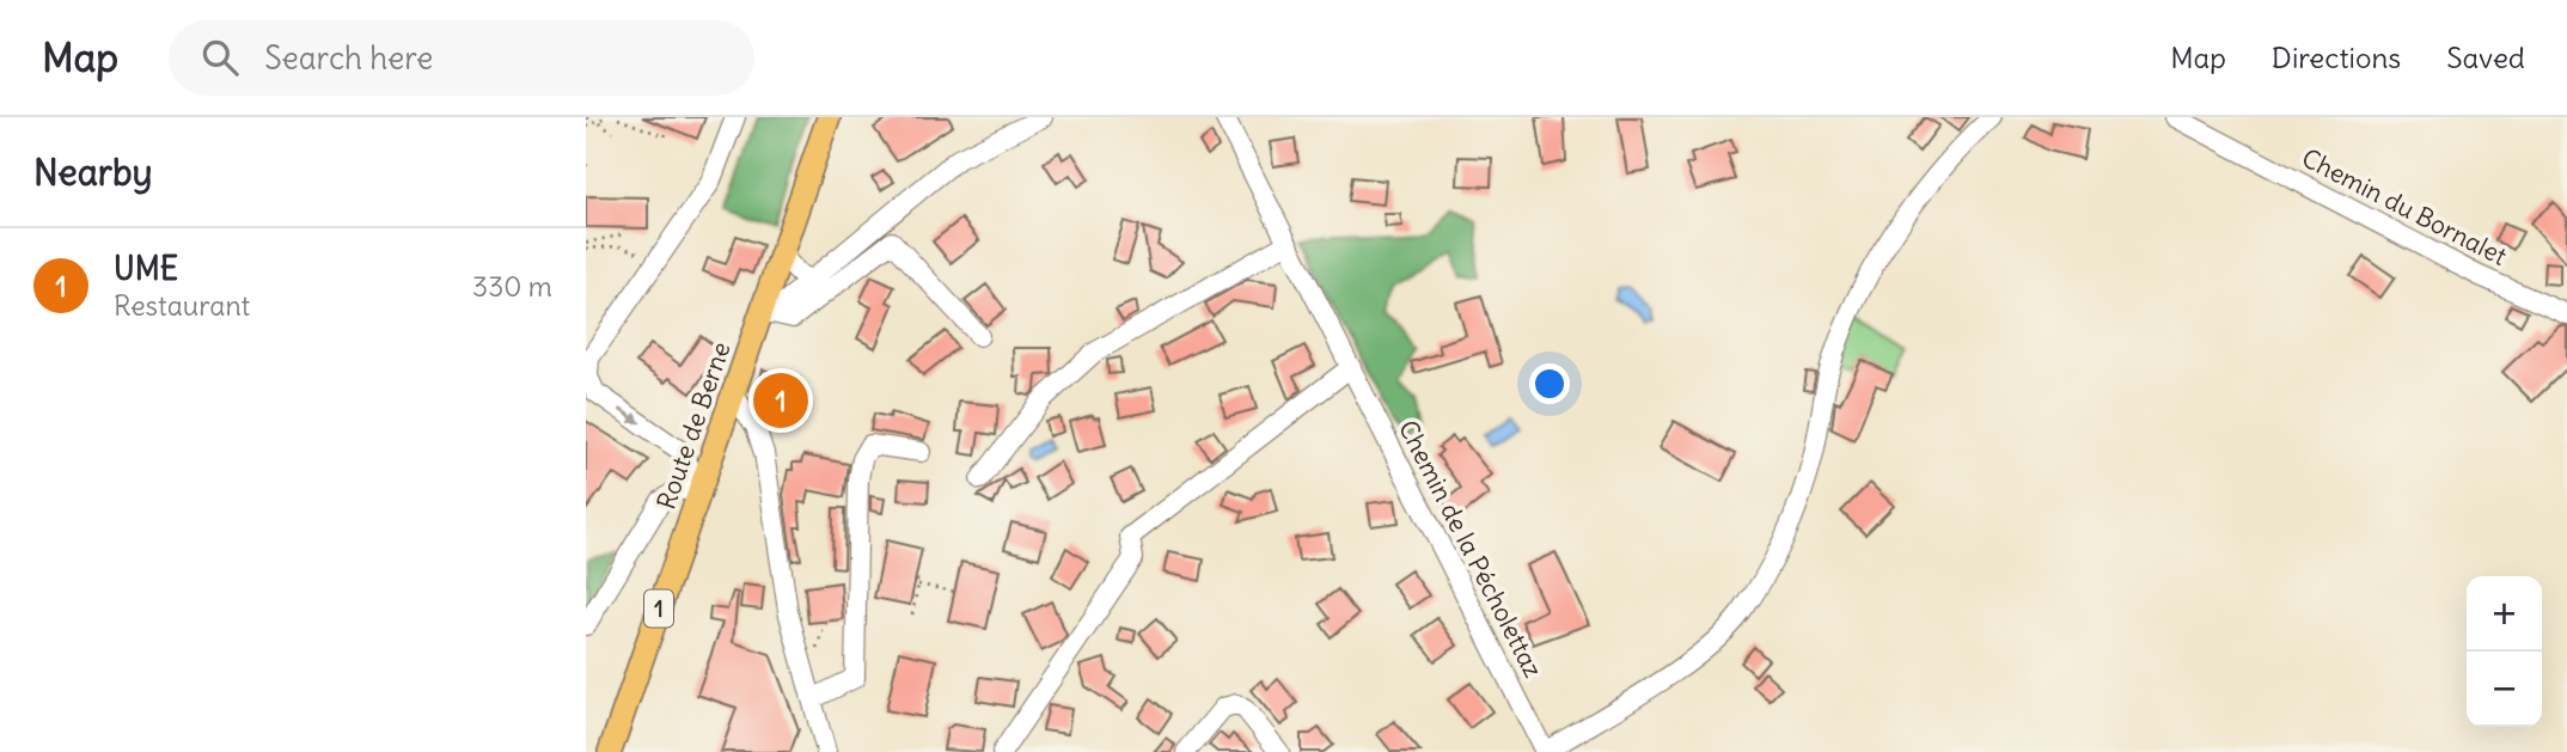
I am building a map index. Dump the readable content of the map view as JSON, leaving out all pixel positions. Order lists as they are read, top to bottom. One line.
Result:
{"streets":{"main road":["Route de Berne","1"],"street":["Chemin du Bornalet","Chemin de la Pécholettaz"]},"page":{"header":"Map","search":"Search here","nav":["Map","Directions","Saved"],"heading":"Nearby","list":[{"mark":"1","name":"UME","note":"Restaurant","value":"330 m"}],"pins":"1","map_buttons":["+","−"]}}
